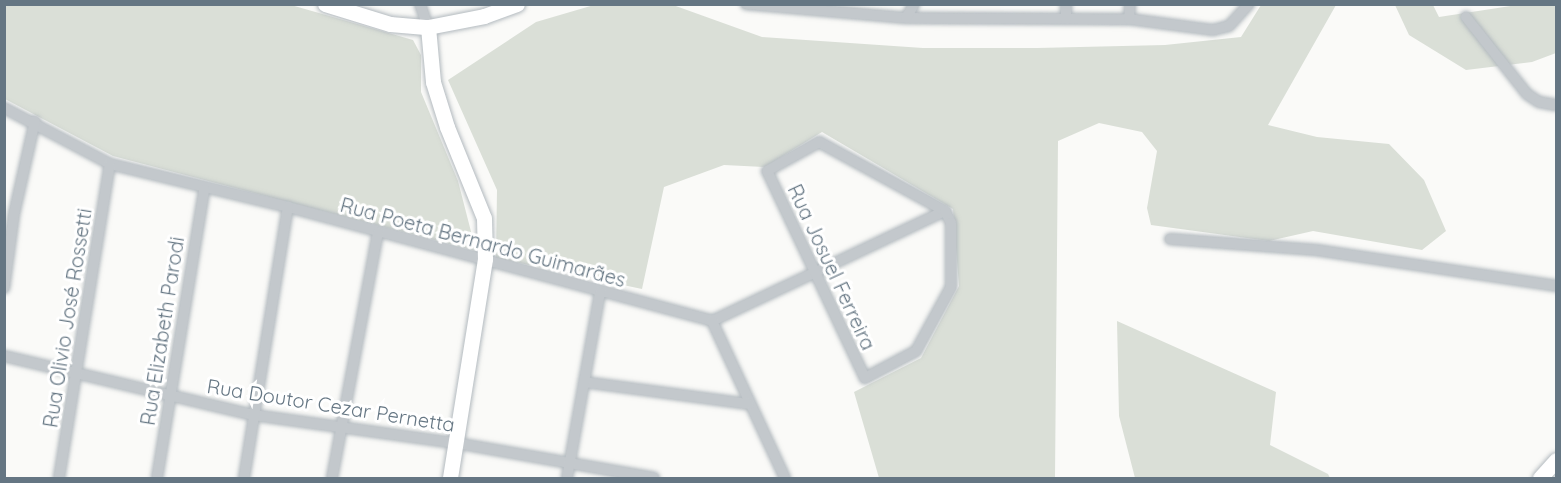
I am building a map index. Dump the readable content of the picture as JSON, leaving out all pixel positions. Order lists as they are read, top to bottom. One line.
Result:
{"streets":{"street":["Rua Poeta Bernardo Guimarães","Rua Josuel Ferreira","Rua Olivio José Rossetti","Rua Elizabeth Parodi","Rua Doutor Cezar Pernetta"]},"crossings":[["Rua Poeta Bernardo Guimarães","Rua Olivio José Rossetti"],["Rua Poeta Bernardo Guimarães","Rua Elizabeth Parodi"],["Rua Olivio José Rossetti","Rua Doutor Cezar Pernetta"],["Rua Elizabeth Parodi","Rua Doutor Cezar Pernetta"]]}
